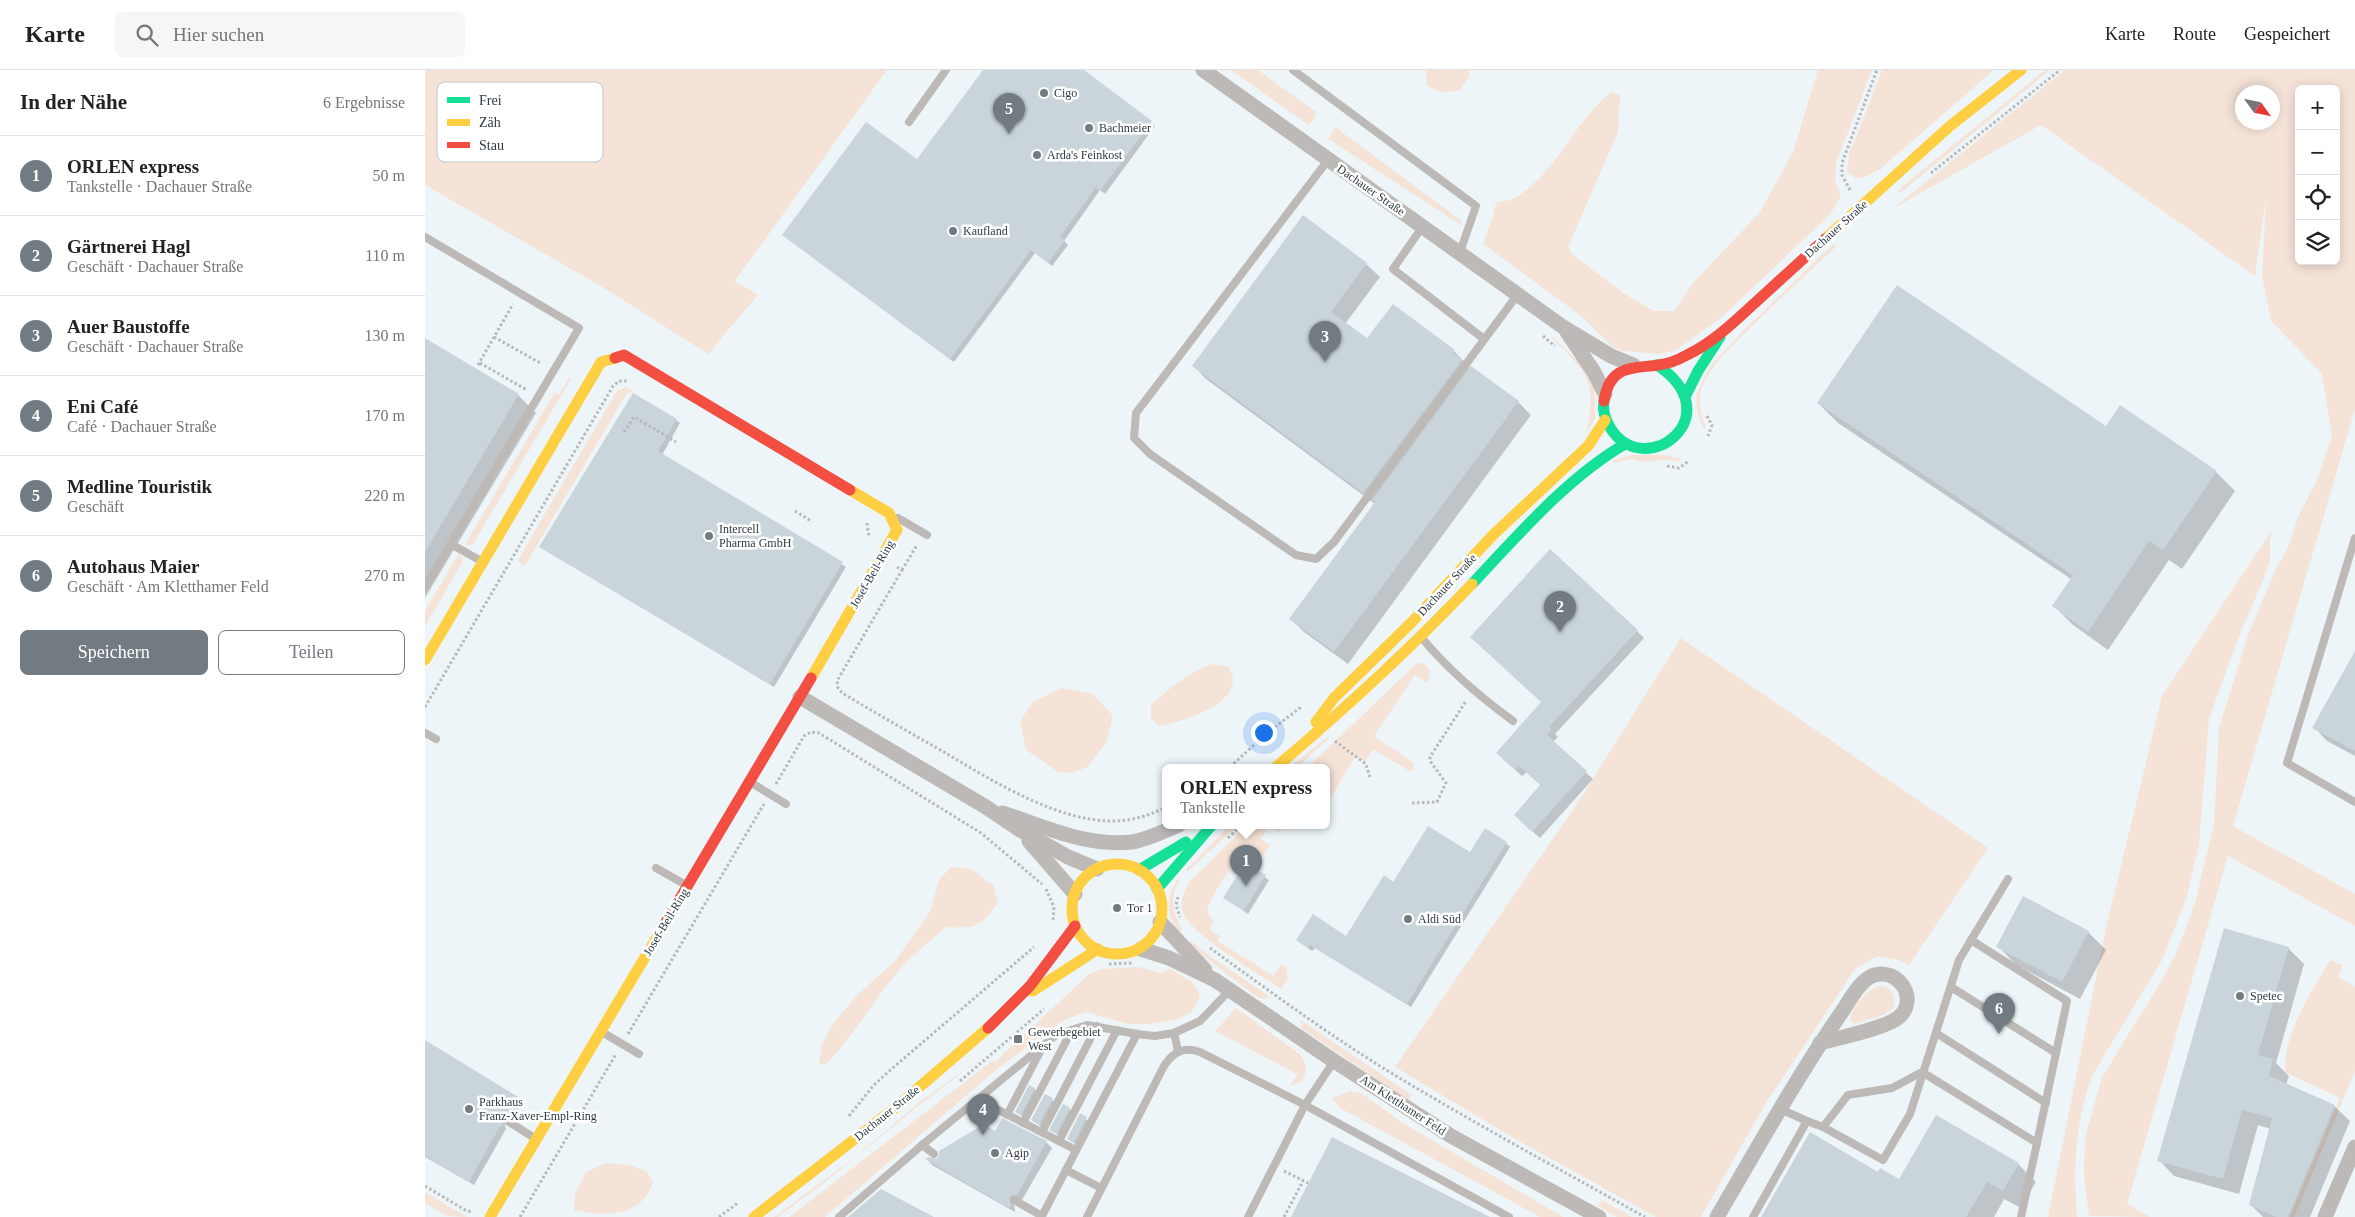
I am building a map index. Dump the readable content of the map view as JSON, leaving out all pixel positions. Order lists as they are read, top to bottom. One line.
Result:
{"streets":{"street":["Dachauer Straße","Josef-Beil-Ring","Am Kletthamer Feld"]},"crossings":[["Dachauer Straße","Am Kletthamer Feld"]],"places":{"other":["Cigo","Bachmeier","Arda's Feinkost","Kaufland","Intercell Pharma GmbH","Tor 1","Aldi Süd","Spetec","Parkhaus Franz-Xaver-Empl-Ring","Agip"],"transit":["Gewerbegebiet West"]},"legend":["Frei","Zäh","Stau"],"north":"bottom right","page":{"header":"Karte","search":"Hier suchen","nav":["Karte","Route","Gespeichert"],"heading":["In der Nähe","6 Ergebnisse"],"map_buttons":["+","−"],"pins":["5","3","2","1","6","4"],"list":[{"mark":"1","name":"ORLEN express","note":"Tankstelle · Dachauer Straße","value":"50 m"},{"mark":"2","name":"Gärtnerei Hagl","note":"Geschäft · Dachauer Straße","value":"110 m"},{"mark":"3","name":"Auer Baustoffe","note":"Geschäft · Dachauer Straße","value":"130 m"},{"mark":"4","name":"Eni Café","note":"Café · Dachauer Straße","value":"170 m"},{"mark":"5","name":"Medline Touristik","note":"Geschäft","value":"220 m"},{"mark":"6","name":"Autohaus Maier","note":"Geschäft · Am Kletthamer Feld","value":"270 m"}],"buttons":["Speichern","Teilen"],"popup":["ORLEN express","Tankstelle"]}}
